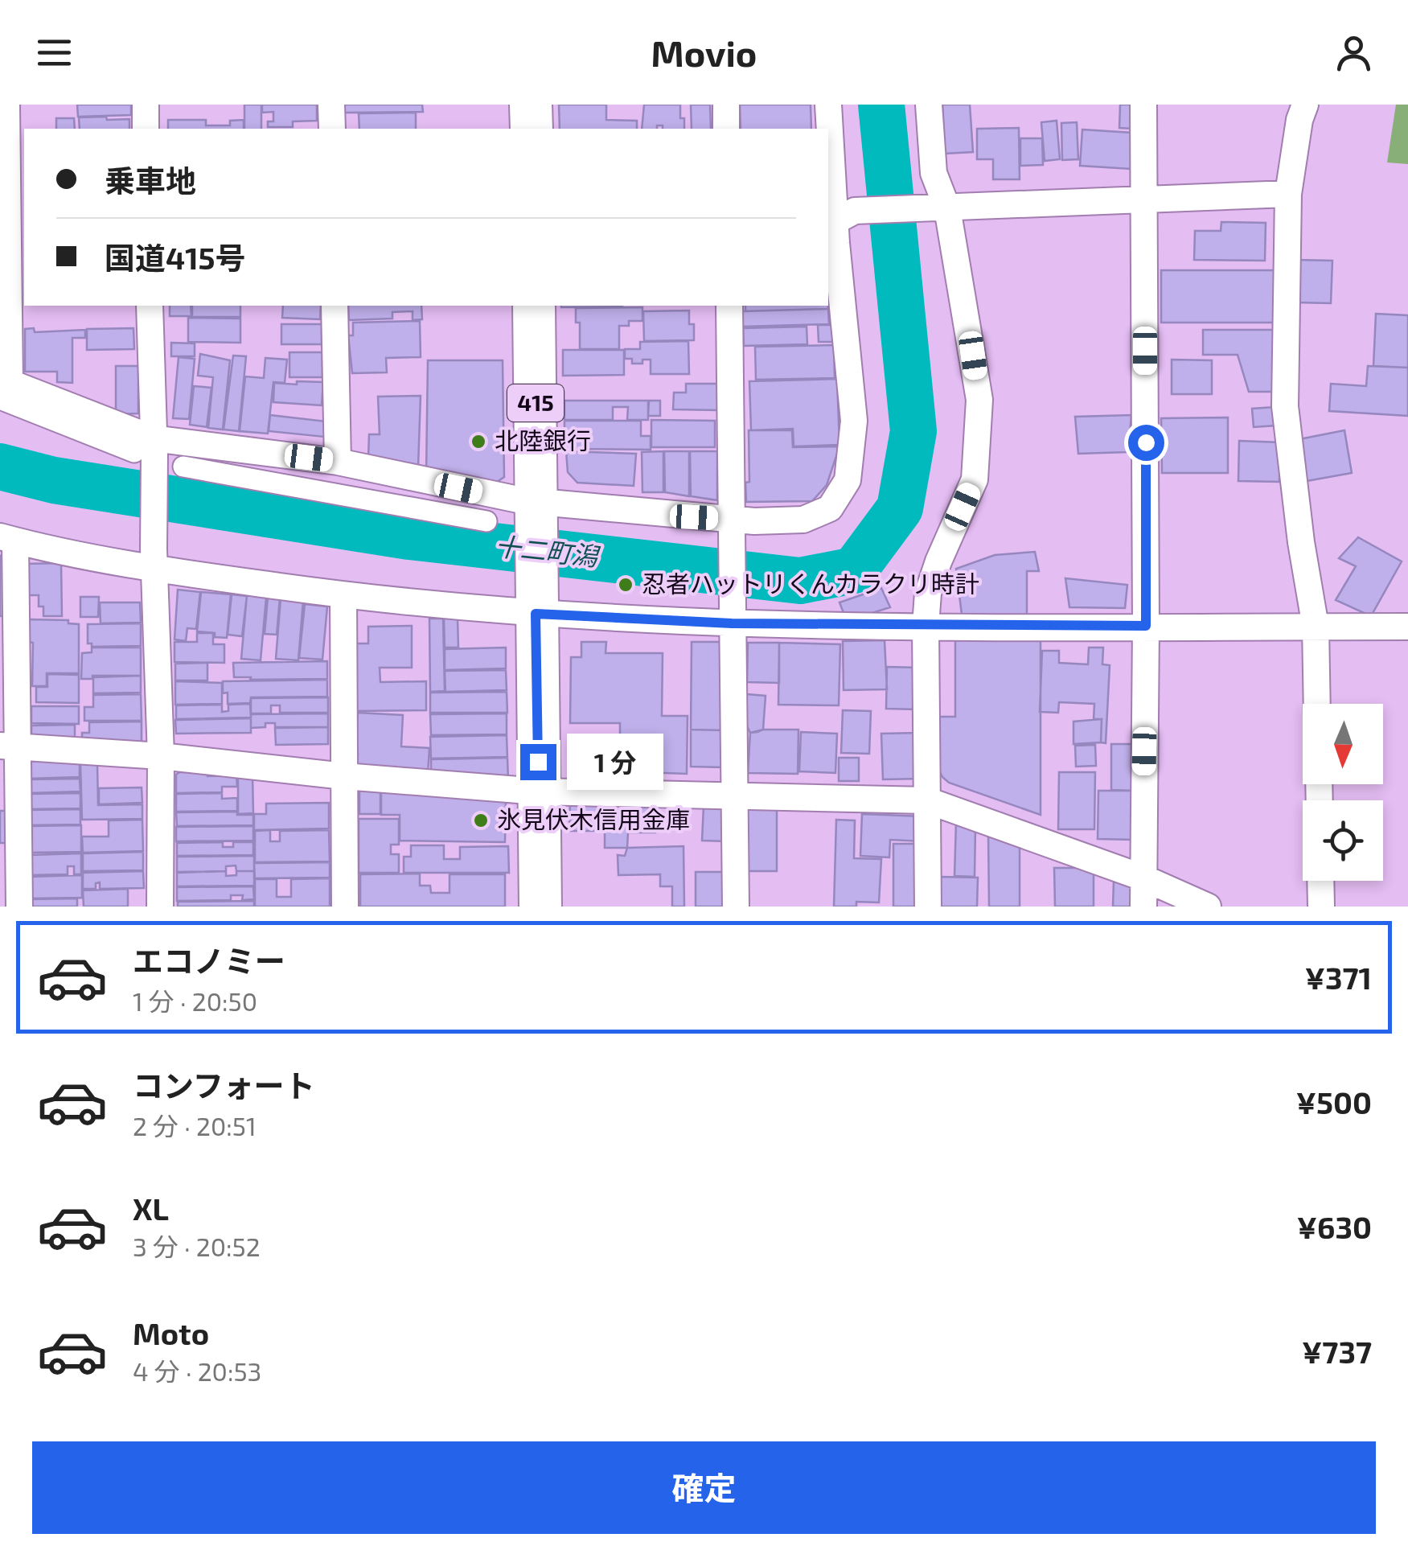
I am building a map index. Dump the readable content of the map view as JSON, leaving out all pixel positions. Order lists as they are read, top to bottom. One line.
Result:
{"streets":{"highway":["415"]},"water":["十二町潟"],"places":["北陸銀行","忍者ハットリくんカラクリ時計","氷見伏木信用金庫"],"north":"bottom","page":{"header":"Movio","banner":["乗車地","国道415号"],"bubble":"1 分","list":[{"name":"エコノミー","note":"1 分 · 20:50","value":"¥371"},{"name":"コンフォート","note":"2 分 · 20:51","value":"¥500"},{"name":"XL","note":"3 分 · 20:52","value":"¥630"},{"name":"Moto","note":"4 分 · 20:53","value":"¥737"}],"buttons":"確定"}}
